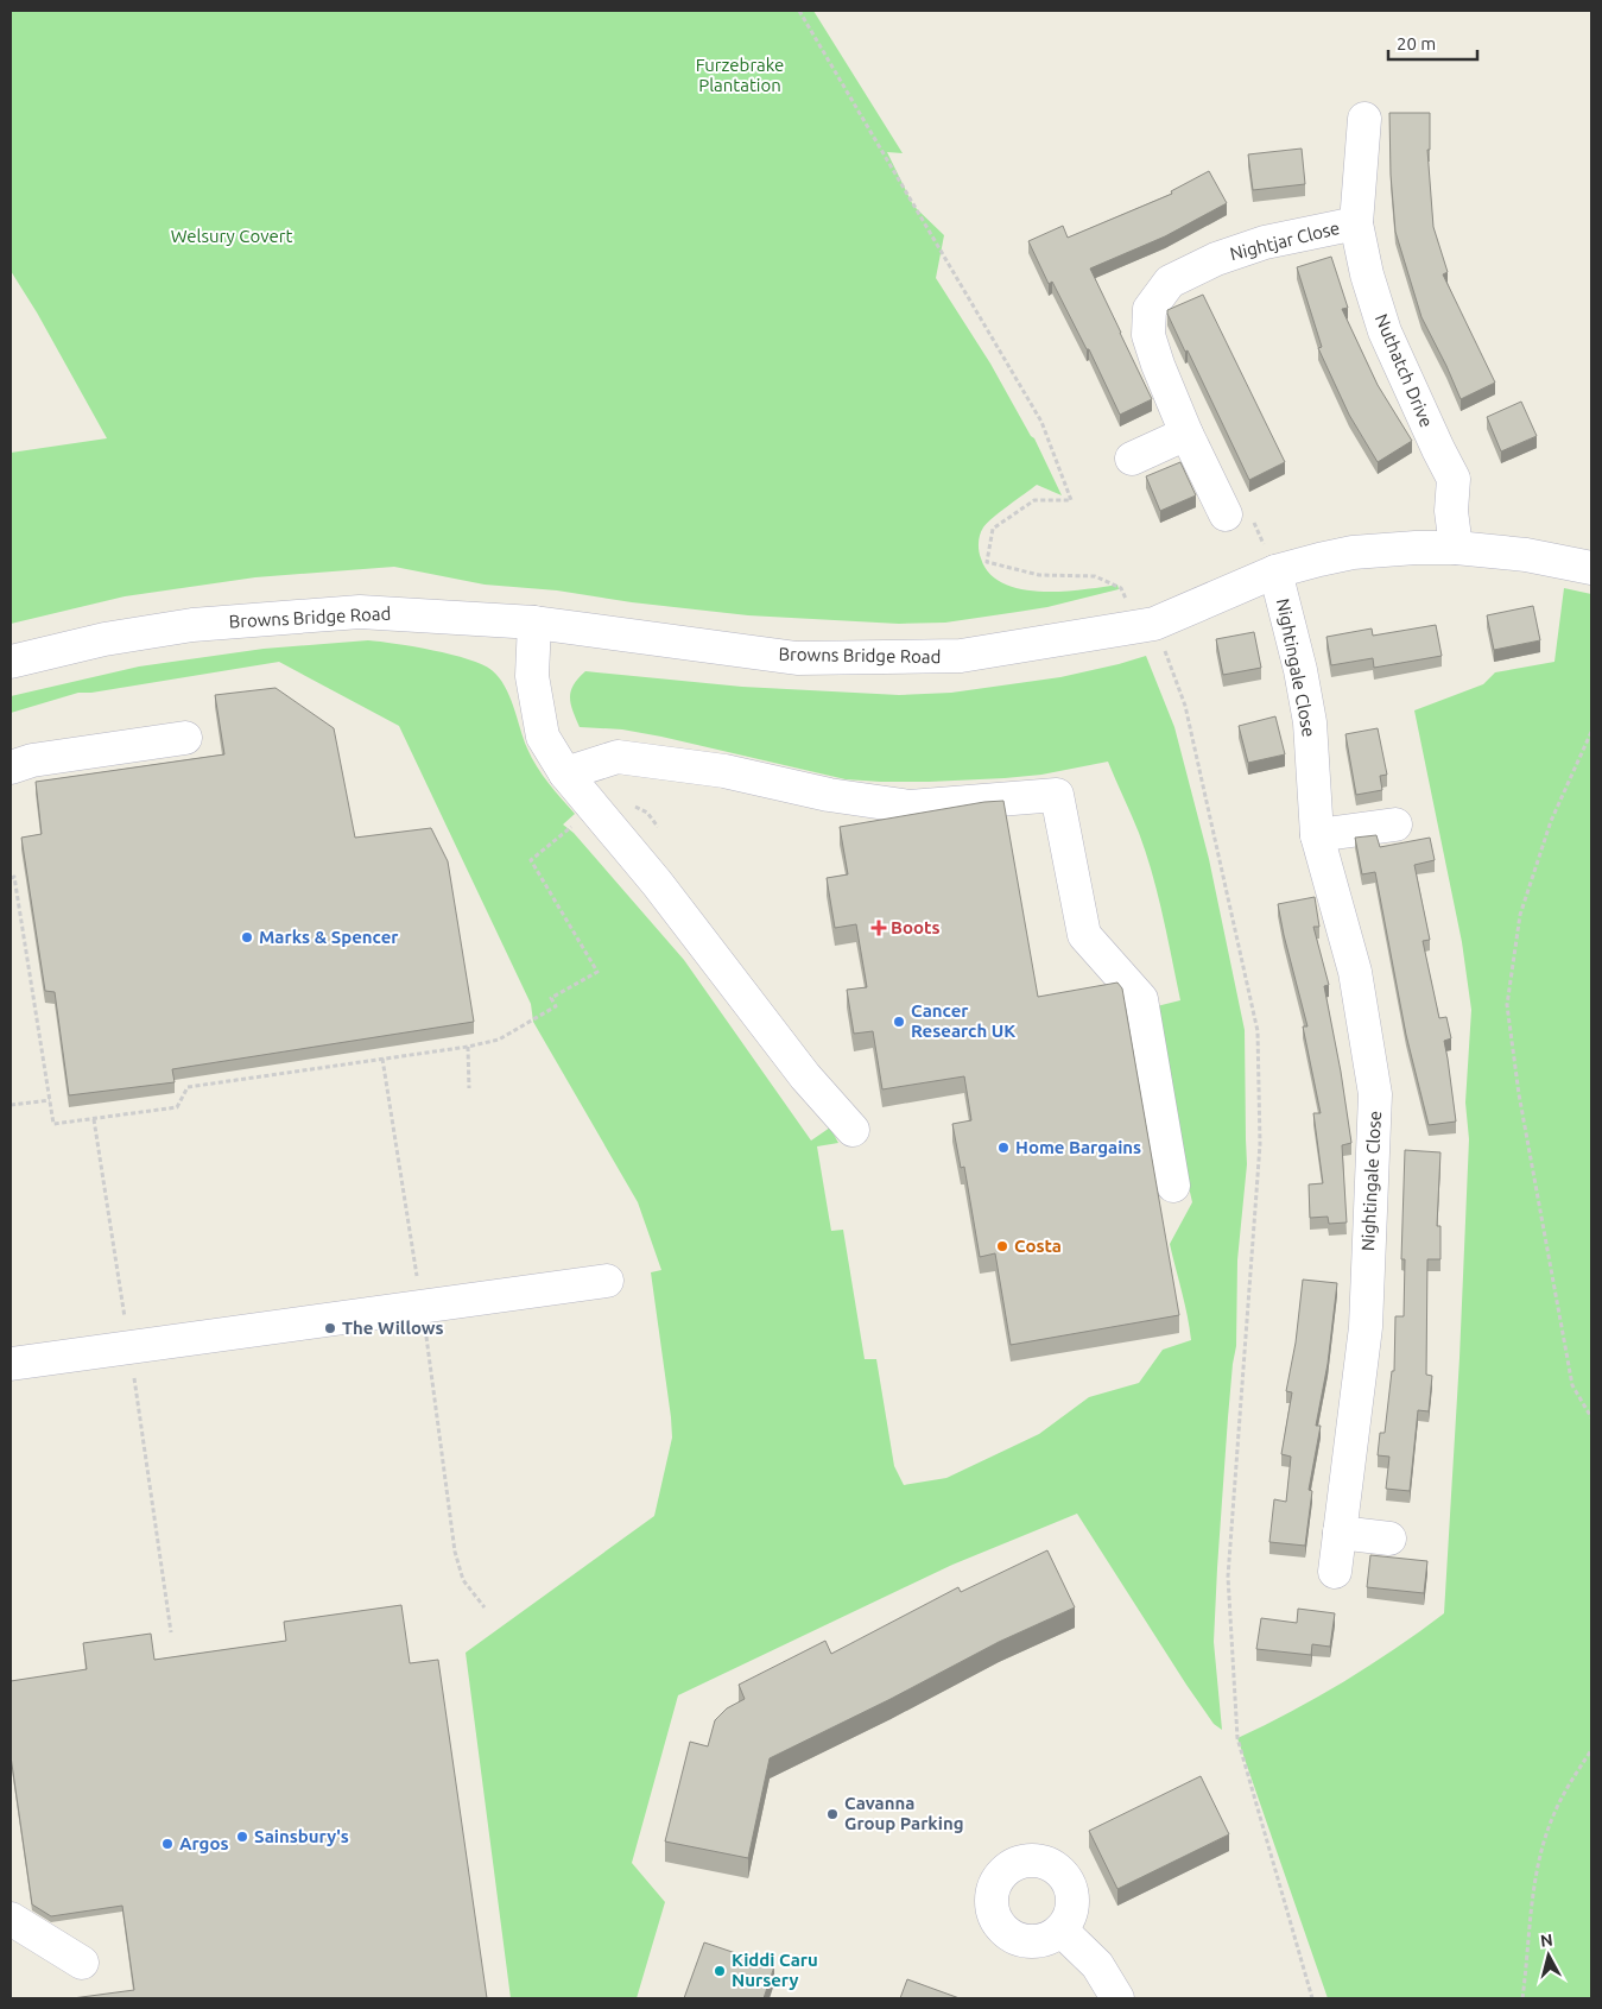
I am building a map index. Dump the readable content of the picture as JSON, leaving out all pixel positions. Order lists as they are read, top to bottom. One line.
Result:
{"streets":{"street":["Nightjar Close","Nuthatch Drive","Browns Bridge Road","Nightingale Close"]},"crossings":[["Nightjar Close","Nuthatch Drive"],["Nuthatch Drive","Browns Bridge Road"],["Browns Bridge Road","Nightingale Close"]],"parks":["Furzebrake Plantation","Welsury Covert"],"places":{"health":["Boots"],"other":["Marks & Spencer","Cancer Research UK","Home Bargains","Costa","The Willows","Cavanna Group Parking","Sainsbury's","Argos","Kiddi Caru Nursery"]},"scale_bar":"20 m","north":"top"}
